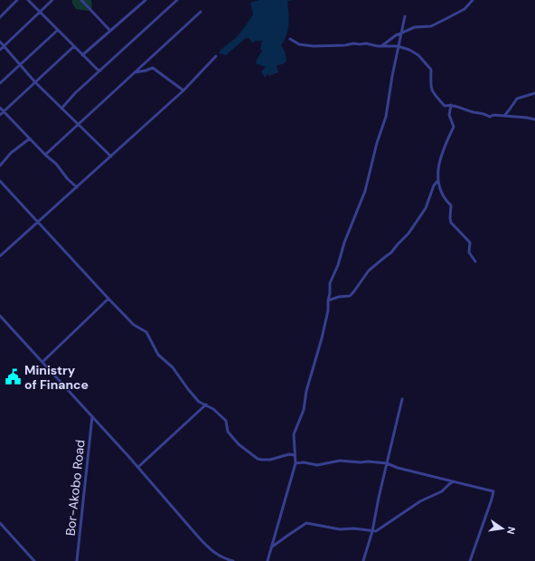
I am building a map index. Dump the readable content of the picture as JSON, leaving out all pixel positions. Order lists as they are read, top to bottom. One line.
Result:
{"streets":{"street":["Bor-Akobo Road"]},"places":{"public building":["Ministry of Finance"]},"north":"right"}
